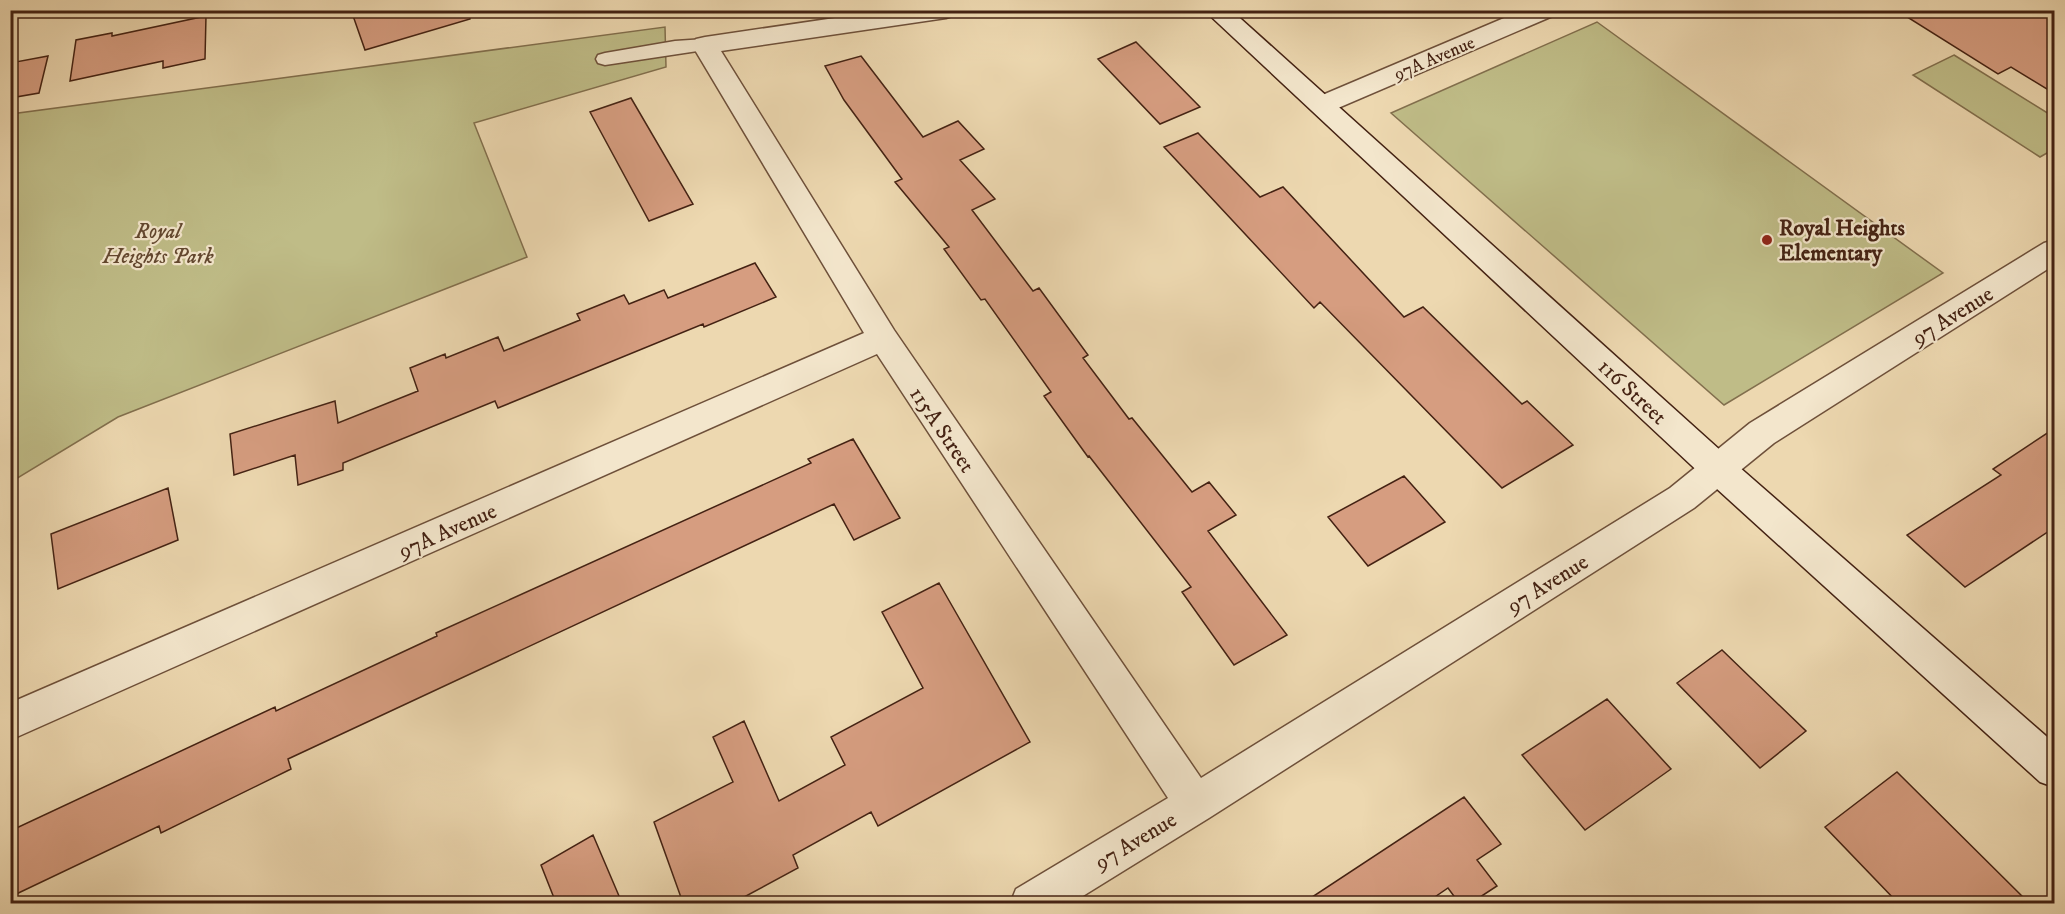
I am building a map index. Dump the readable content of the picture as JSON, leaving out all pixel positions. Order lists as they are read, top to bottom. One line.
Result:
{"streets":{"street":["97A Avenue","97 Avenue","116 Street","115A Street"]},"crossings":[["97A Avenue","116 Street"],["97A Avenue","115A Street"],["97 Avenue","116 Street"],["97 Avenue","115A Street"]],"parks":["Royal Heights Park"],"places":["Royal Heights Elementary"]}
